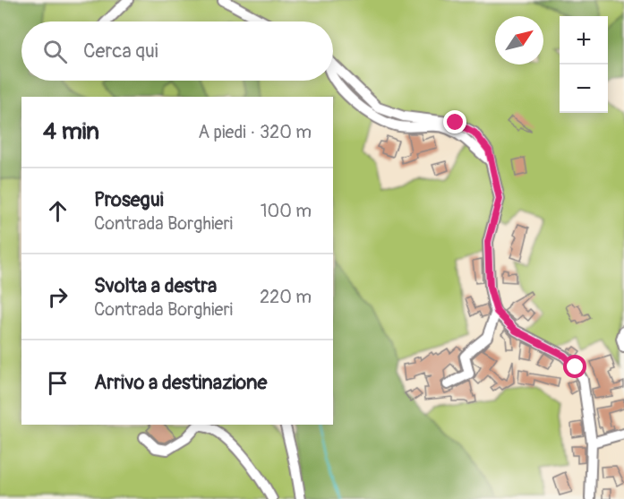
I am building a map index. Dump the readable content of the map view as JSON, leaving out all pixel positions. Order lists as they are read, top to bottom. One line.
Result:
{"north":"top right","page":{"map_buttons":["+","−"],"search":"Cerca qui","heading":["4 min","A piedi · 320 m"],"list":[["Prosegui","Contrada Borghieri","100 m"],["Svolta a destra","Contrada Borghieri","220 m"],"Arrivo a destinazione"]}}
